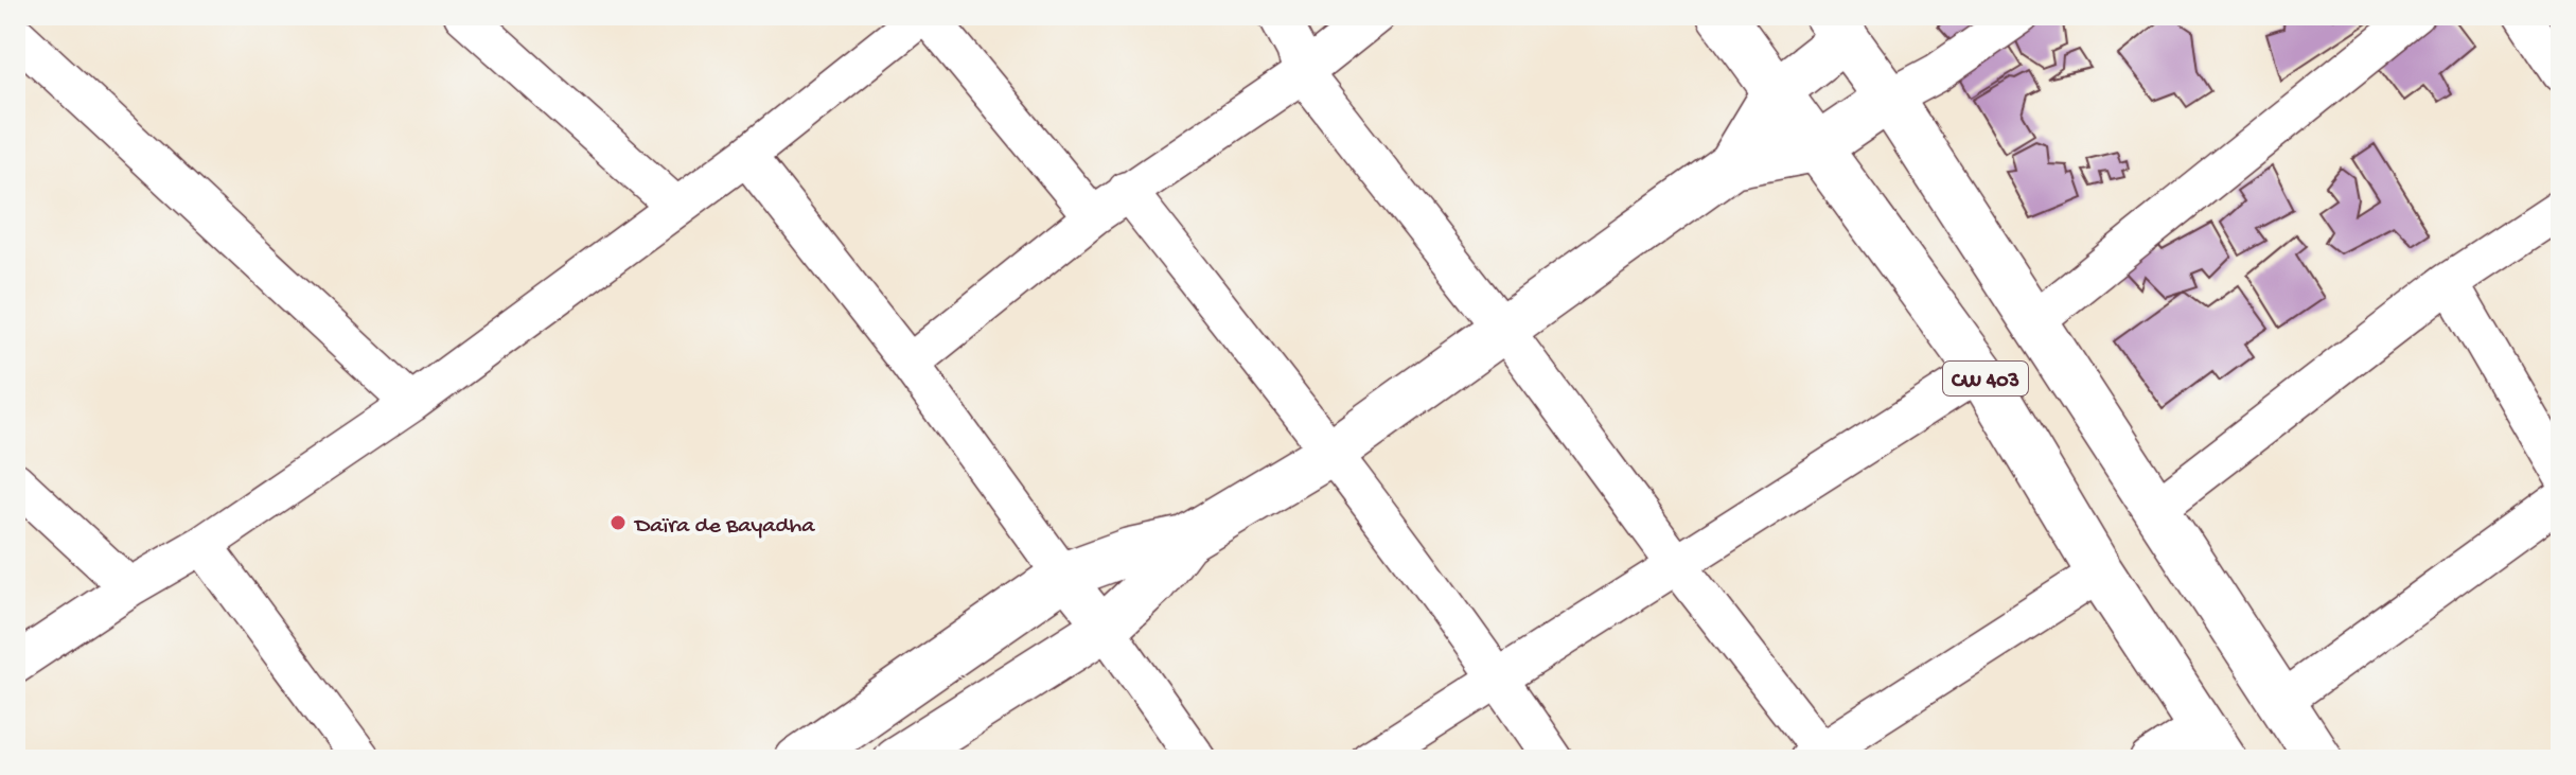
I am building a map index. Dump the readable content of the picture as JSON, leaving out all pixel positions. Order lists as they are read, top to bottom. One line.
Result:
{"streets":{"main road":["CW 403"]},"places":["Daïra de Bayadha"]}
